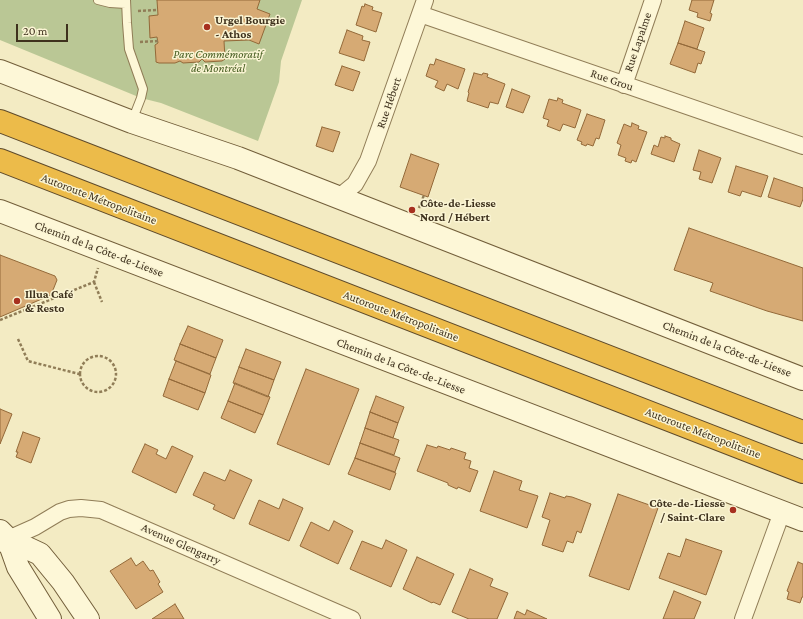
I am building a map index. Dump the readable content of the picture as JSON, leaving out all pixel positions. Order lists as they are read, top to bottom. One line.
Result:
{"streets":{"highway":["Autoroute Métropolitaine"],"main road":["Chemin de la Côte-de-Liesse"],"street":["Rue Lapalme","Rue Grou","Rue Hébert","Avenue Glengarry"]},"crossings":[["Rue Lapalme","Rue Grou"],["Rue Grou","Rue Hébert"],["Rue Hébert","Chemin de la Côte-de-Liesse"]],"parks":["Parc Commémoratif de Montréal"],"places":["Urgel Bourgie - Athos","Côte-de-Liesse Nord / Hébert","Illua Café & Resto","Côte-de-Liesse / Saint-Clare"],"scale_bar":"20 m"}
